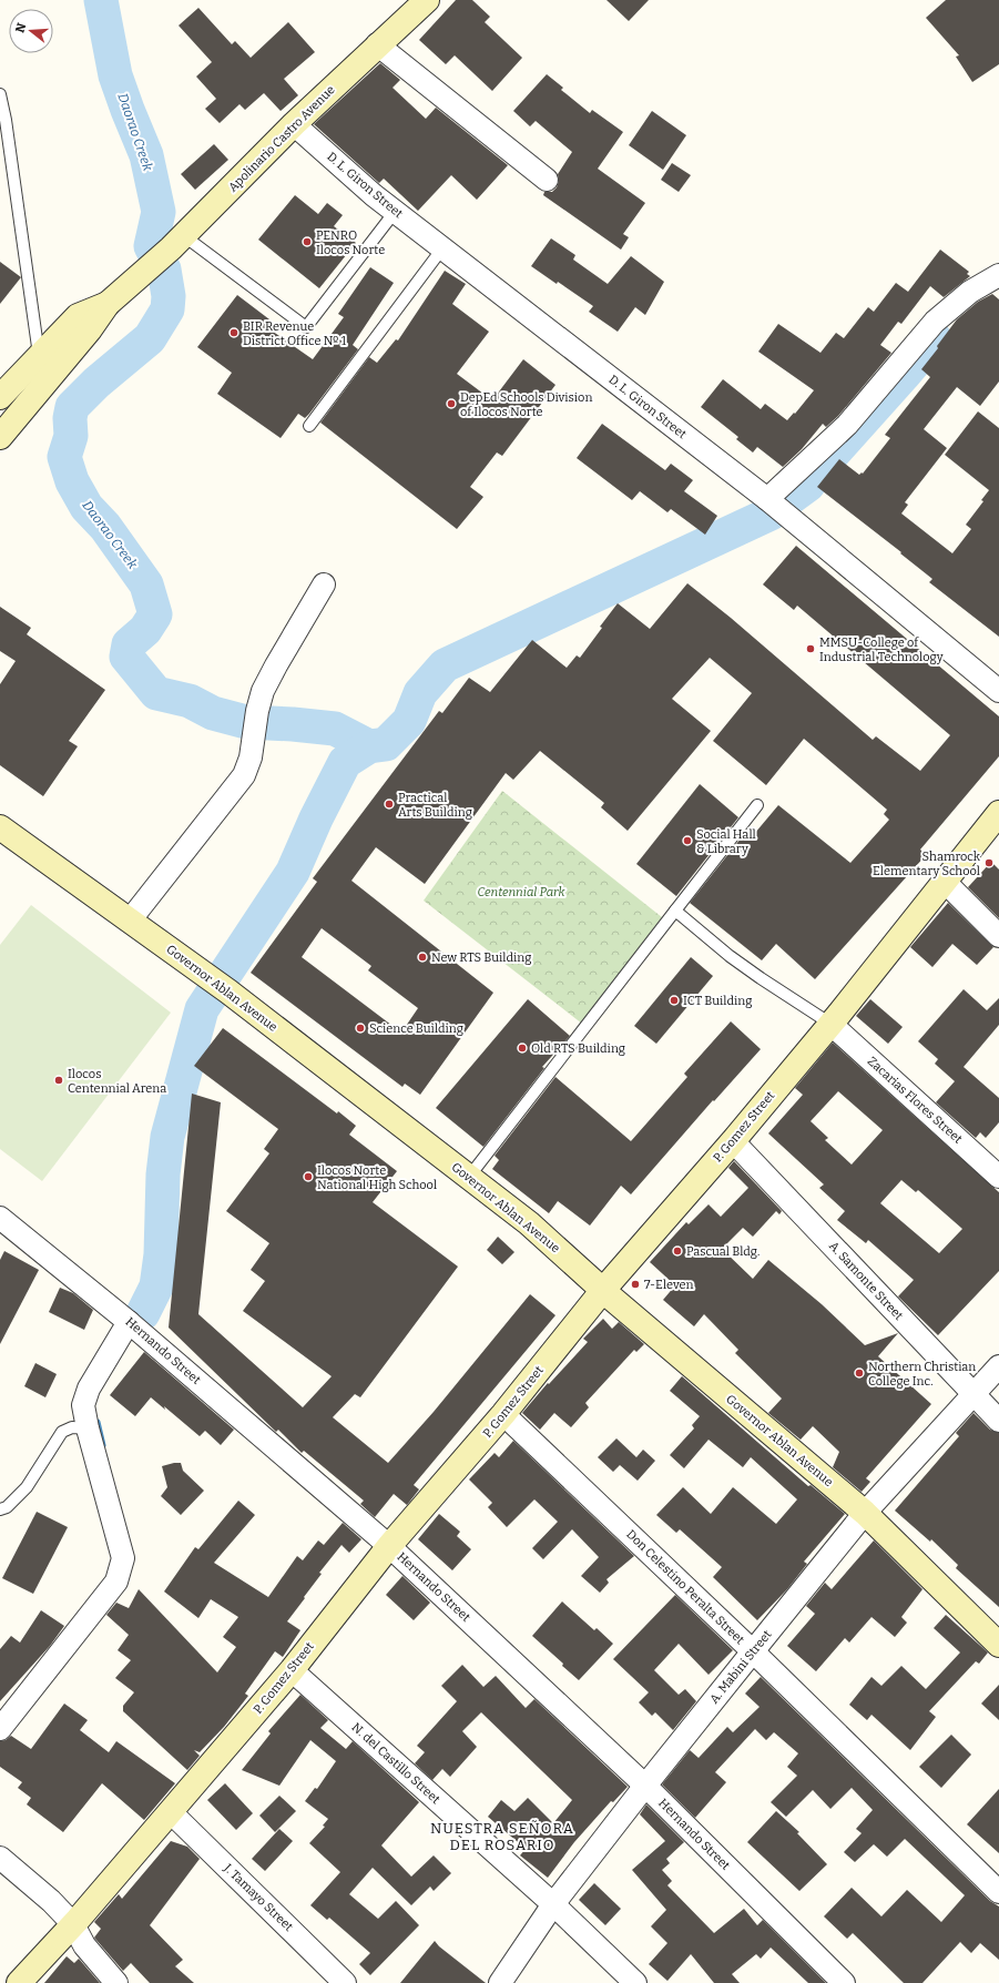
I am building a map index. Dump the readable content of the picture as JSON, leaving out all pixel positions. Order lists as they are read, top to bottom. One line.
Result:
{"streets":{"main road":["Apolinario Castro Avenue","Governor Ablan Avenue","P. Gomez Street"],"street":["D. L. Giron Street","Zacarias Flores Street","A. Samonte Street","Hernando Street","Don Celestino Peralta Street","A. Mabini Street","N. del Castillo Street","J. Tamayo Street"]},"crossings":[["Apolinario Castro Avenue","D. L. Giron Street"],["Governor Ablan Avenue","P. Gomez Street"],["Governor Ablan Avenue","A. Mabini Street"],["Zacarias Flores Street","P. Gomez Street"],["P. Gomez Street","A. Samonte Street"],["P. Gomez Street","Hernando Street"],["P. Gomez Street","Don Celestino Peralta Street"],["P. Gomez Street","N. del Castillo Street"],["P. Gomez Street","J. Tamayo Street"],["A. Samonte Street","A. Mabini Street"],["Hernando Street","A. Mabini Street"],["Don Celestino Peralta Street","A. Mabini Street"],["A. Mabini Street","N. del Castillo Street"]],"districts":["NUESTRA SEÑORA DEL ROSARIO"],"water":["Daorao Creek"],"parks":["Centennial Park"],"places":["PENRO Ilocos Norte","BIR Revenue District Office № 1","DepEd Schools Division of Ilocos Norte","MMSU-College of Industrial Technology","Practical Arts Building","Social Hall & Library","Shamrock Elementary School","New RTS Building","ICT Building","Science Building","Old RTS Building","Ilocos Centennial Arena","Ilocos Norte National High School","Pascual Bldg.","7-Eleven","Northern Christian College Inc."],"north":"left"}
